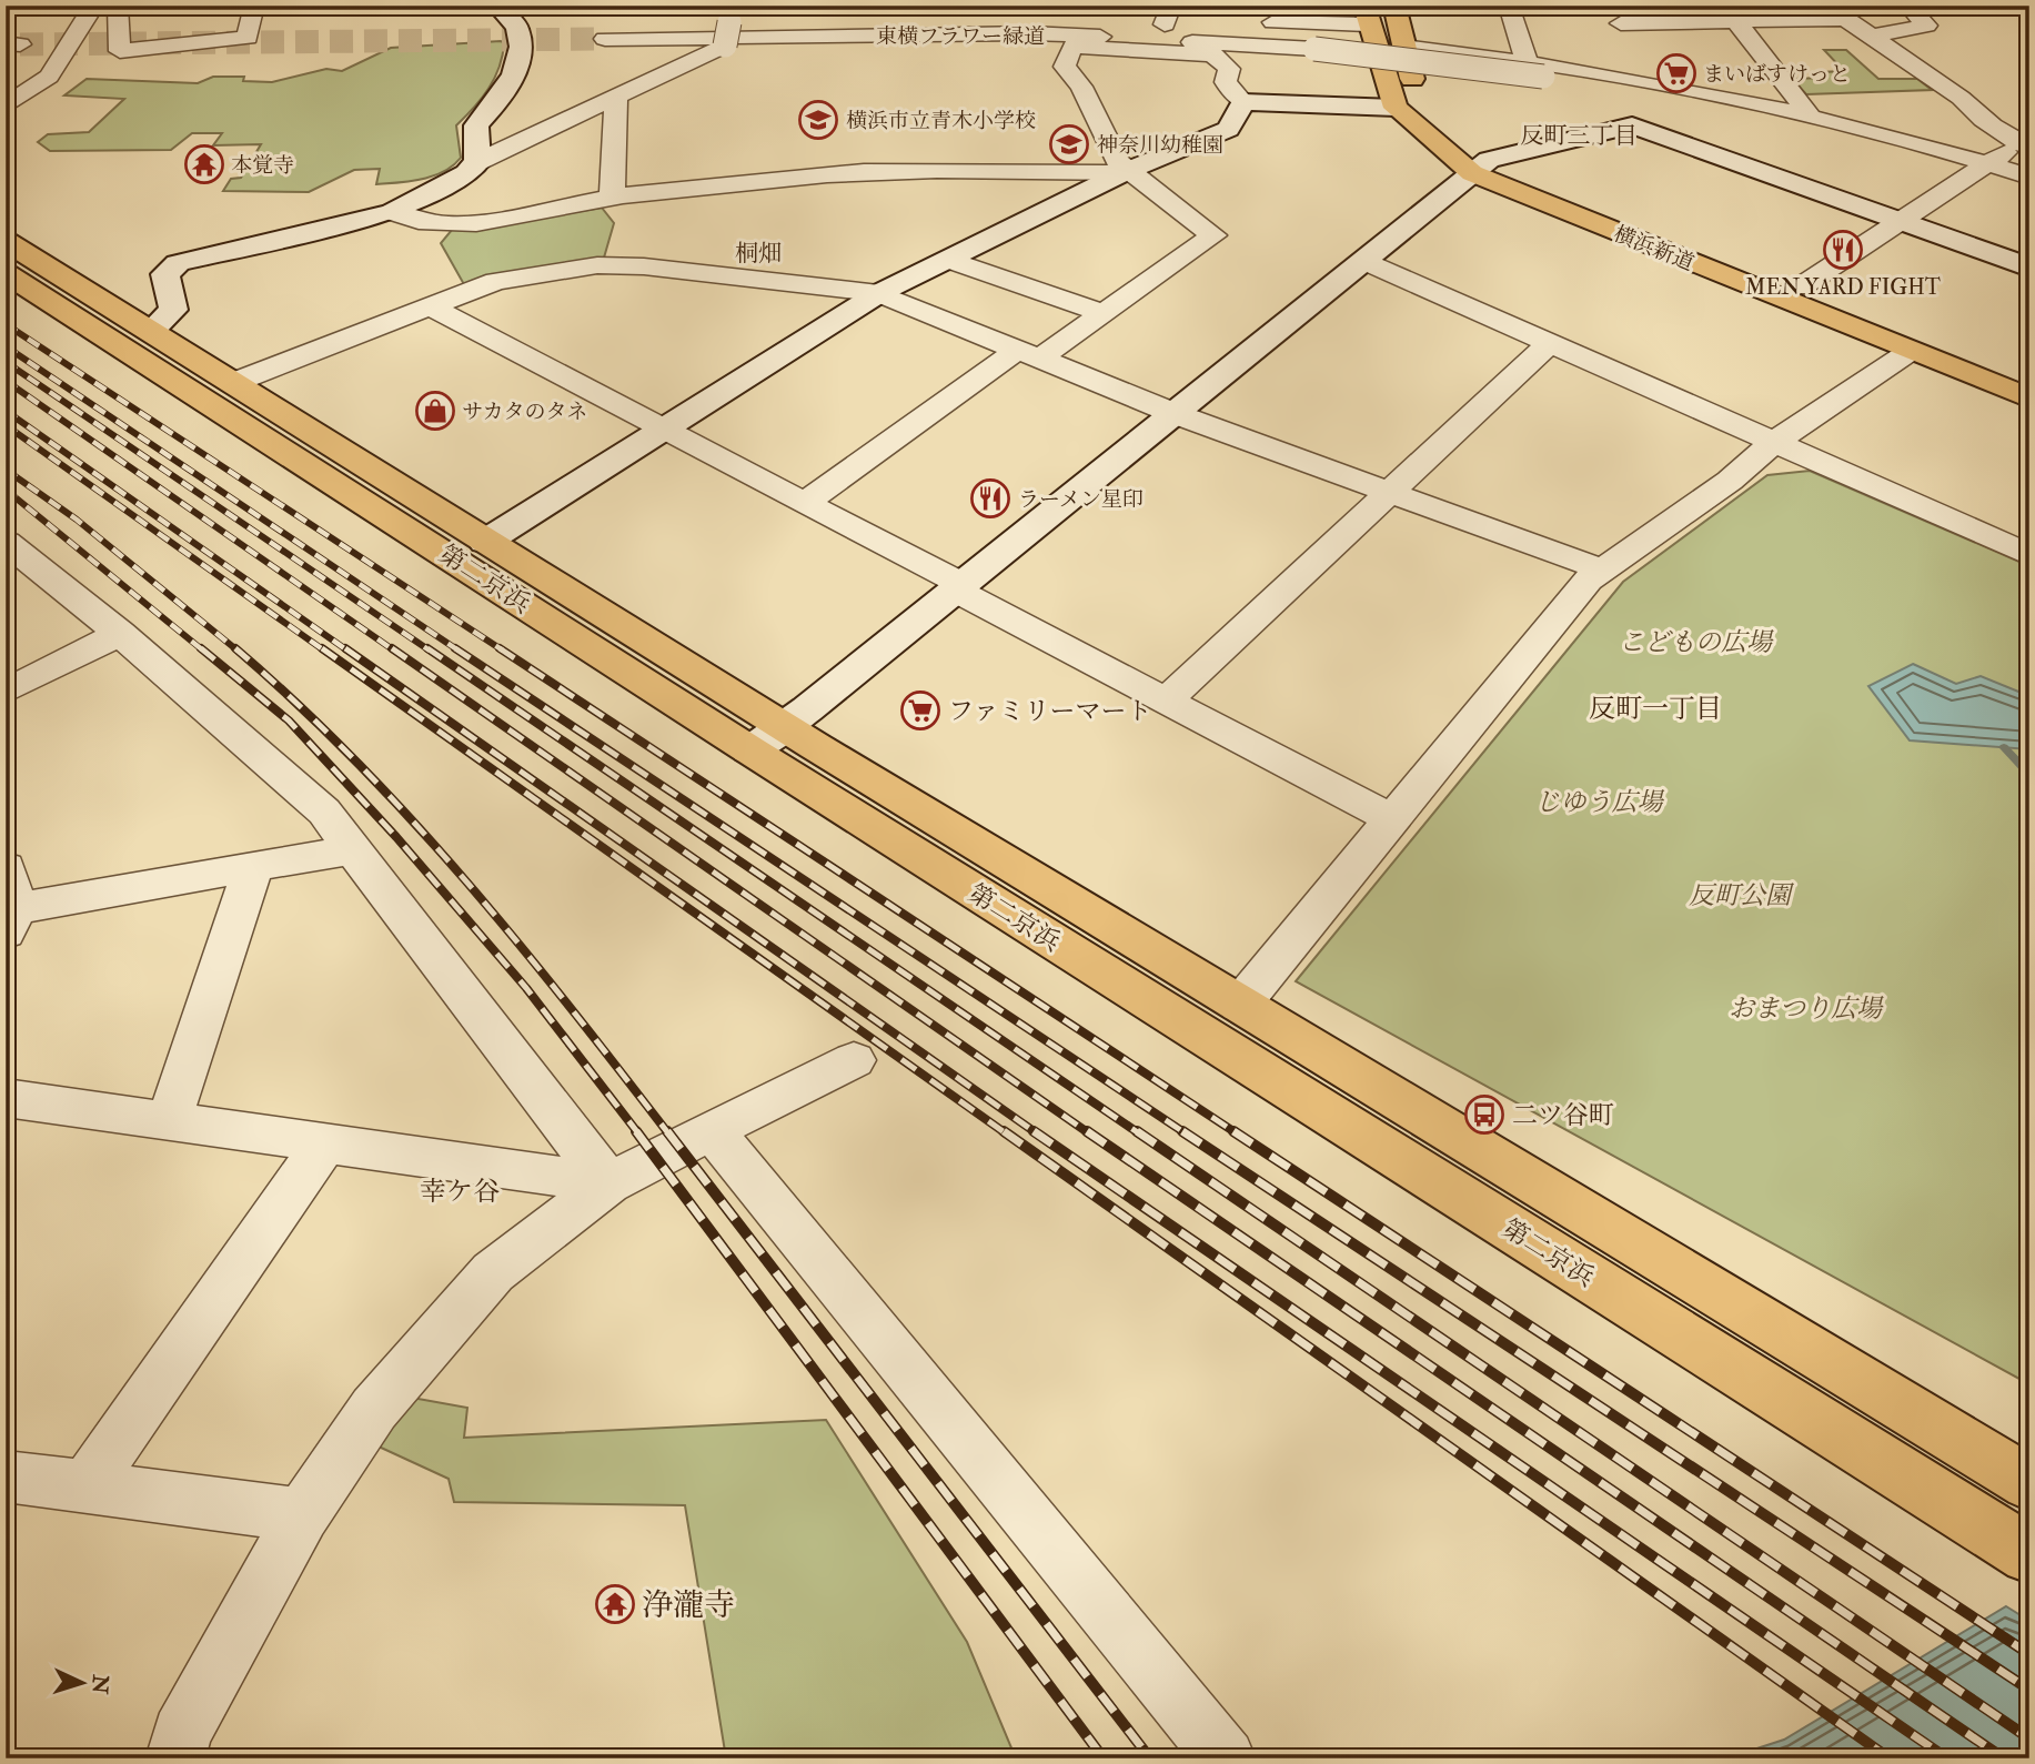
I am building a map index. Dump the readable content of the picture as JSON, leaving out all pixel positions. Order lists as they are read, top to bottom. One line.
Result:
{"streets":{"highway":["横浜新道","第二京浜"],"street":["東横フラワー緑道"]},"districts":["反町三丁目","桐畑","反町一丁目","幸ケ谷"],"parks":["こどもの広場","じゆう広場","反町公園","おまつり広場"],"places":{"supermarket":["まいばすけっと","ファミリーマート"],"school or university":["横浜市立青木小学校","神奈川幼稚園"],"temple":["本覚寺","浄瀧寺"],"restaurant":["MEN YARD FIGHT","ラーメン星印"],"shop":["サカタのタネ"],"bus stop":["二ツ谷町"]},"north":"right"}
